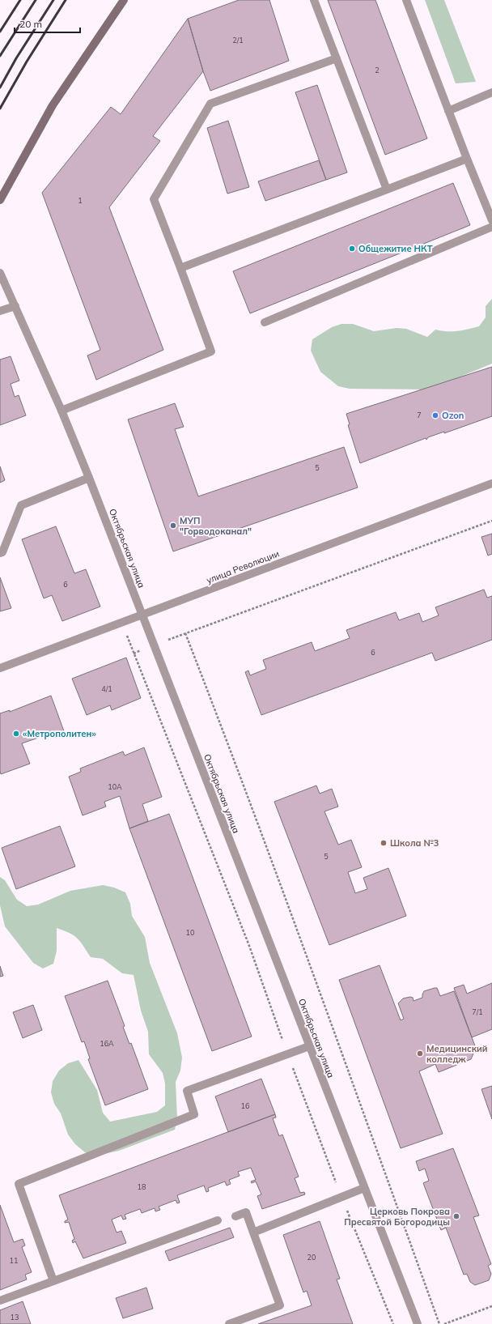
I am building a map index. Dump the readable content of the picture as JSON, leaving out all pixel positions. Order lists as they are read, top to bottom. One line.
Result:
{"streets":{"street":["Октябрьская улица","улица Революции"]},"crossings":[["Октябрьская улица","улица Революции"]],"places":["Общежитие НКТ","Ozon","МУП \"Горводоканал\"","«Метрополитен»","Школа №3","Медицинский колледж","Церковь Покрова Пресвятой Богородицы"],"house_numbers":["2/1","2","1","7","5","6","6","4/1","10А","5","10","7/1","16А","16","18","20","11","13"],"scale_bar":"20 m"}
